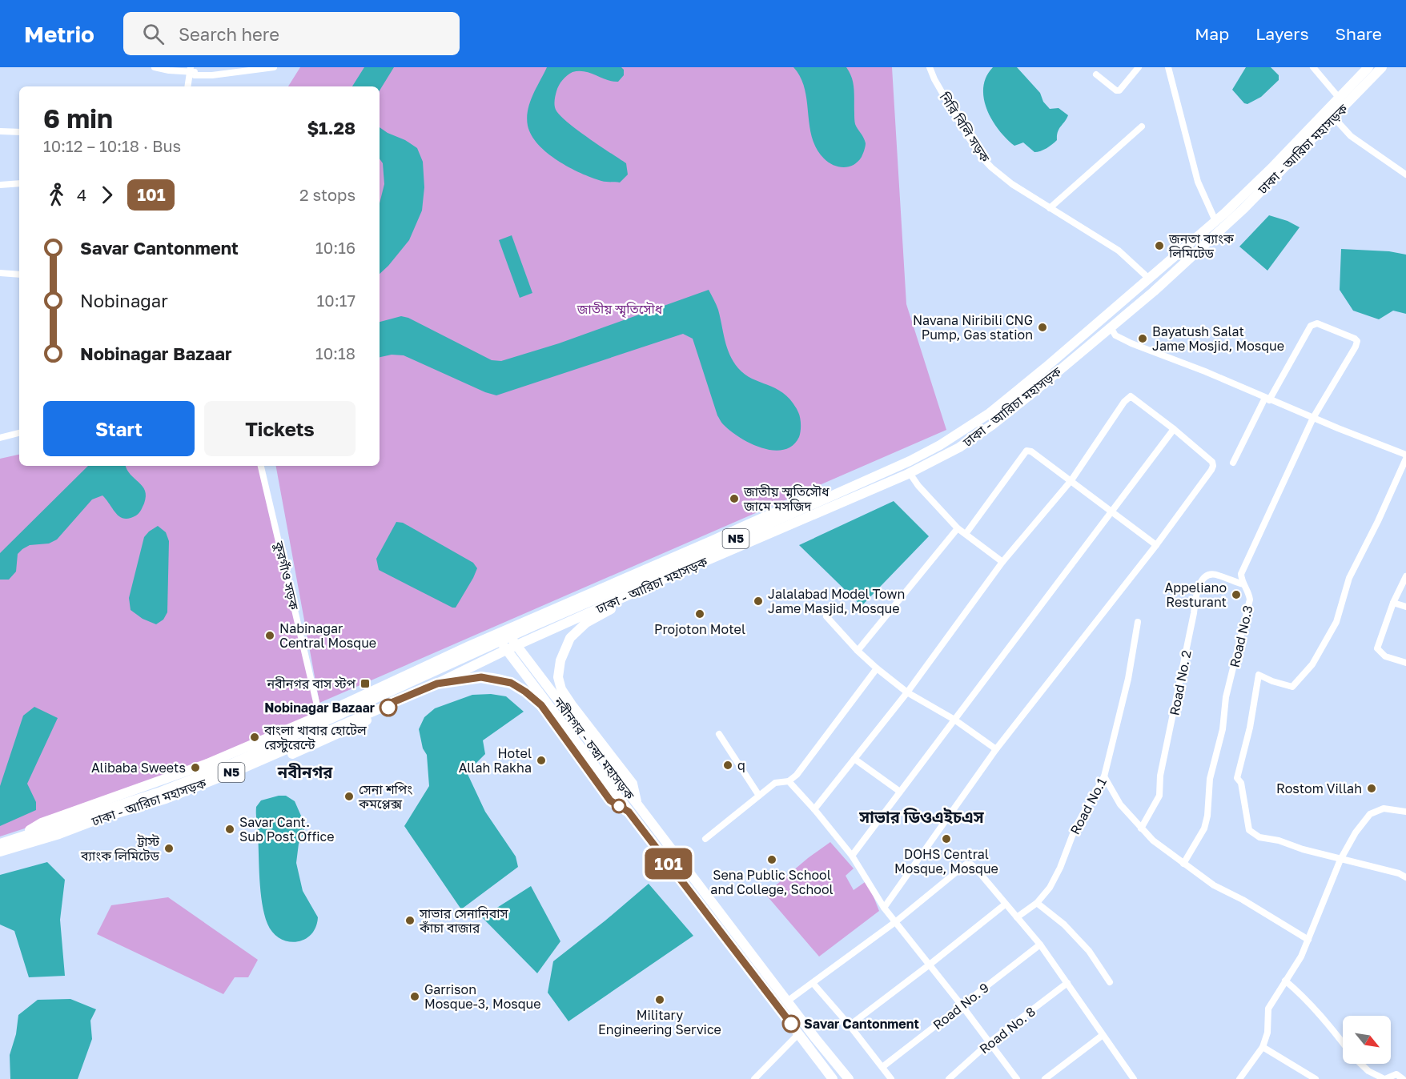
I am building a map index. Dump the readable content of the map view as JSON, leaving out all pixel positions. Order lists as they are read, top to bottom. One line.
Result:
{"streets":{"highway":["ঢাকা - আরিচা মহাসড়ক","N5","নবীনগর - চন্দ্রা মহাসড়ক"],"street":["নিরি বিলি সড়ক","কুরগাঁও সড়ক","Road No.3","Road No. 2","Road No.1","Road No. 9","Road No. 8"]},"crossings":[["নিরি বিলি সড়ক","N5"],["ঢাকা - আরিচা মহাসড়ক","N5"],["ঢাকা - আরিচা মহাসড়ক","নবীনগর - চন্দ্রা মহাসড়ক"],["N5","নবীনগর - চন্দ্রা মহাসড়ক"],["Road No.3","Road No. 2"]],"districts":["নবীনগর","সাভার ডিওএইচএস"],"parks":["জাতীয় স্মৃতিসৌধ"],"places":{"other":["জনতা ব্যাংক লিমিটেড","Navana Niribili CNG Pump, Gas station","Bayatush Salat Jame Mosjid, Mosque","জাতীয় স্মৃতিসৌধ জামে মসজিদ","Appeliano Resturant","Jalalabad Model Town Jame Masjid, Mosque","Projoton Motel","Nabinagar Central Mosque","Nobinagar Bazaar","বাংলা খাবার হোটেল রেস্টুরেন্টে","Hotel Allah Rakha","q","Alibaba Sweets","Rostom Villah","সেনা শপিং কমপ্লেক্স","Savar Cant. Sub Post Office","DOHS Central Mosque, Mosque","ট্রাস্ট ব্যাংক লিমিটেড","Sena Public School and College, School","সাভার সেনানিবাস কাঁচা বাজার","Garrison Mosque-3, Mosque","Military Engineering Service","Savar Cantonment"],"transit":["নবীনগর বাস স্টপ"]},"lines":["bus line 101"],"north":"bottom right","page":{"header":"Metrio","search":"Search here","nav":["Map","Layers","Share"],"on_map":"101","heading":["6 min","10:12 – 10:18 · Bus","$1.28"],"legs":["4","101","2 stops"],"list":[{"name":"Savar Cantonment","value":"10:16"},{"name":"Nobinagar","value":"10:17"},{"name":"Nobinagar Bazaar","value":"10:18"}],"buttons":["Start","Tickets"]}}
